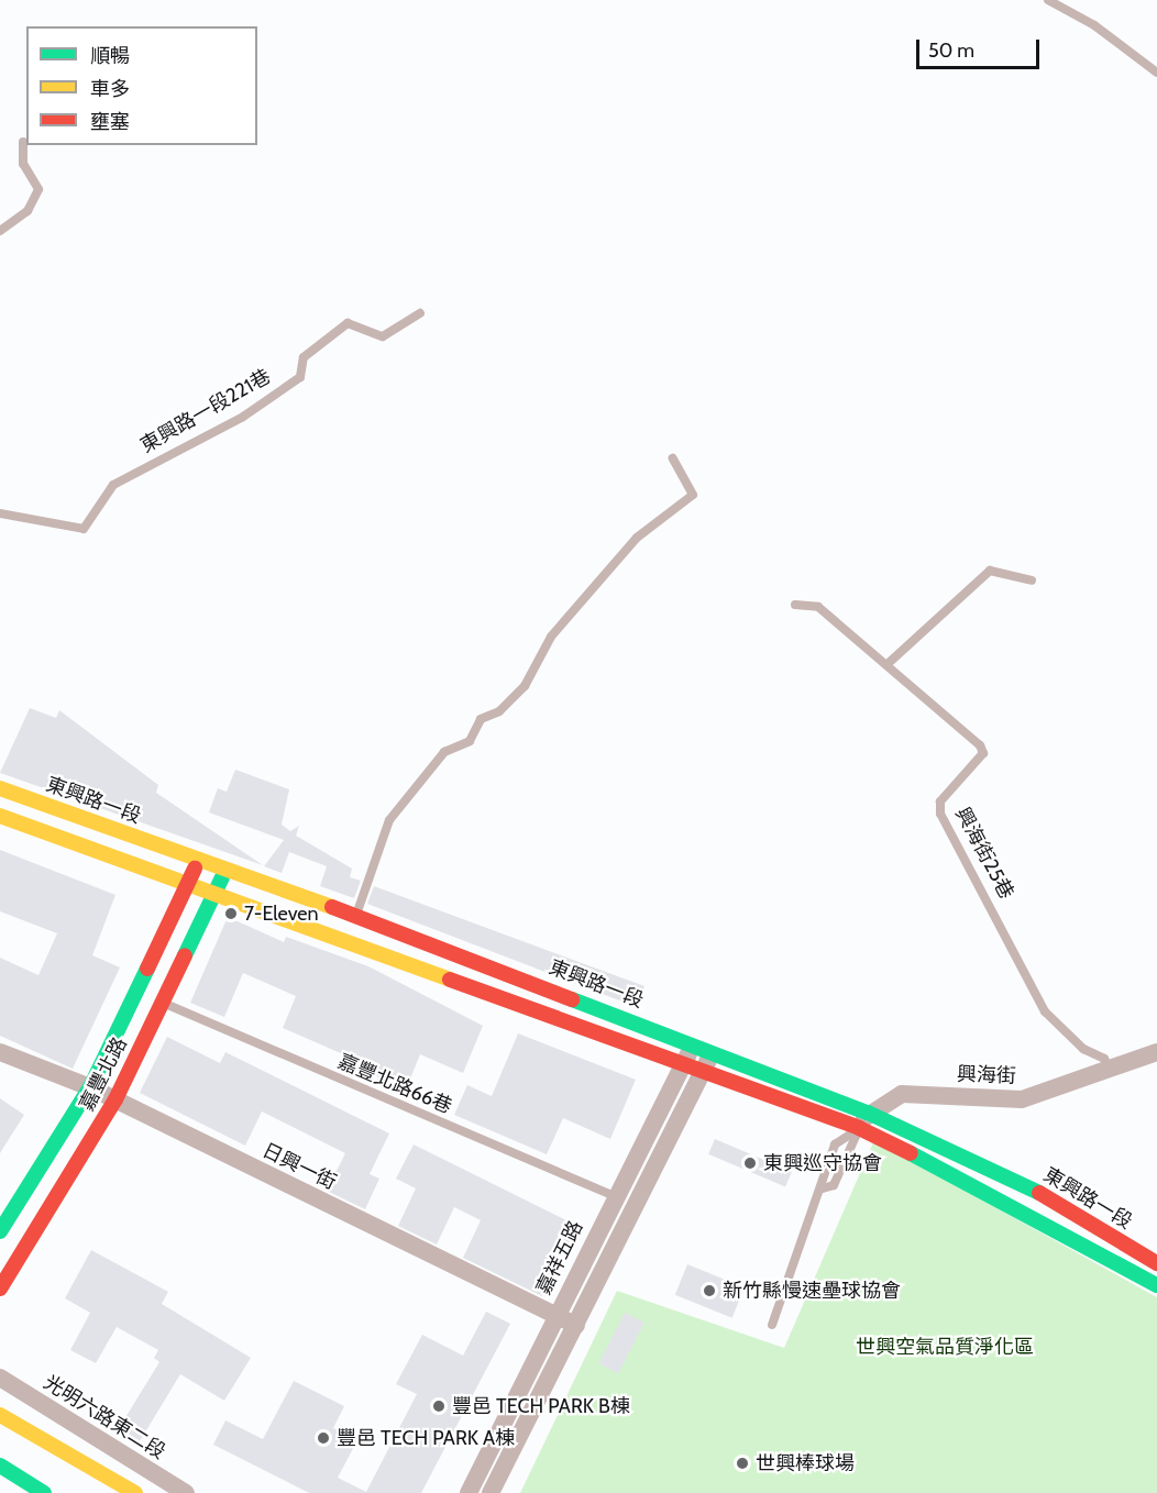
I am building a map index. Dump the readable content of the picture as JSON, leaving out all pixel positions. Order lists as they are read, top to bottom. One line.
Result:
{"streets":{"street":["東興路一段","嘉豐北路","興海街","日興一街","嘉祥五路","光明六路東二段"],"lane":["東興路一段221巷","興海街25巷","嘉豐北路66巷"]},"crossings":[["東興路一段","嘉豐北路"],["東興路一段","興海街"],["東興路一段","嘉祥五路"],["興海街25巷","興海街"],["嘉豐北路","嘉豐北路66巷"],["嘉豐北路","日興一街"],["嘉豐北路66巷","嘉祥五路"],["日興一街","嘉祥五路"]],"parks":["世興空氣品質淨化區"],"places":["7-Eleven","東興巡守協會","新竹縣慢速壘球協會","豐邑 TECH PARK B棟","豐邑 TECH PARK A棟","世興棒球場"],"legend":["順暢","車多","壅塞"],"scale_bar":"50 m"}
